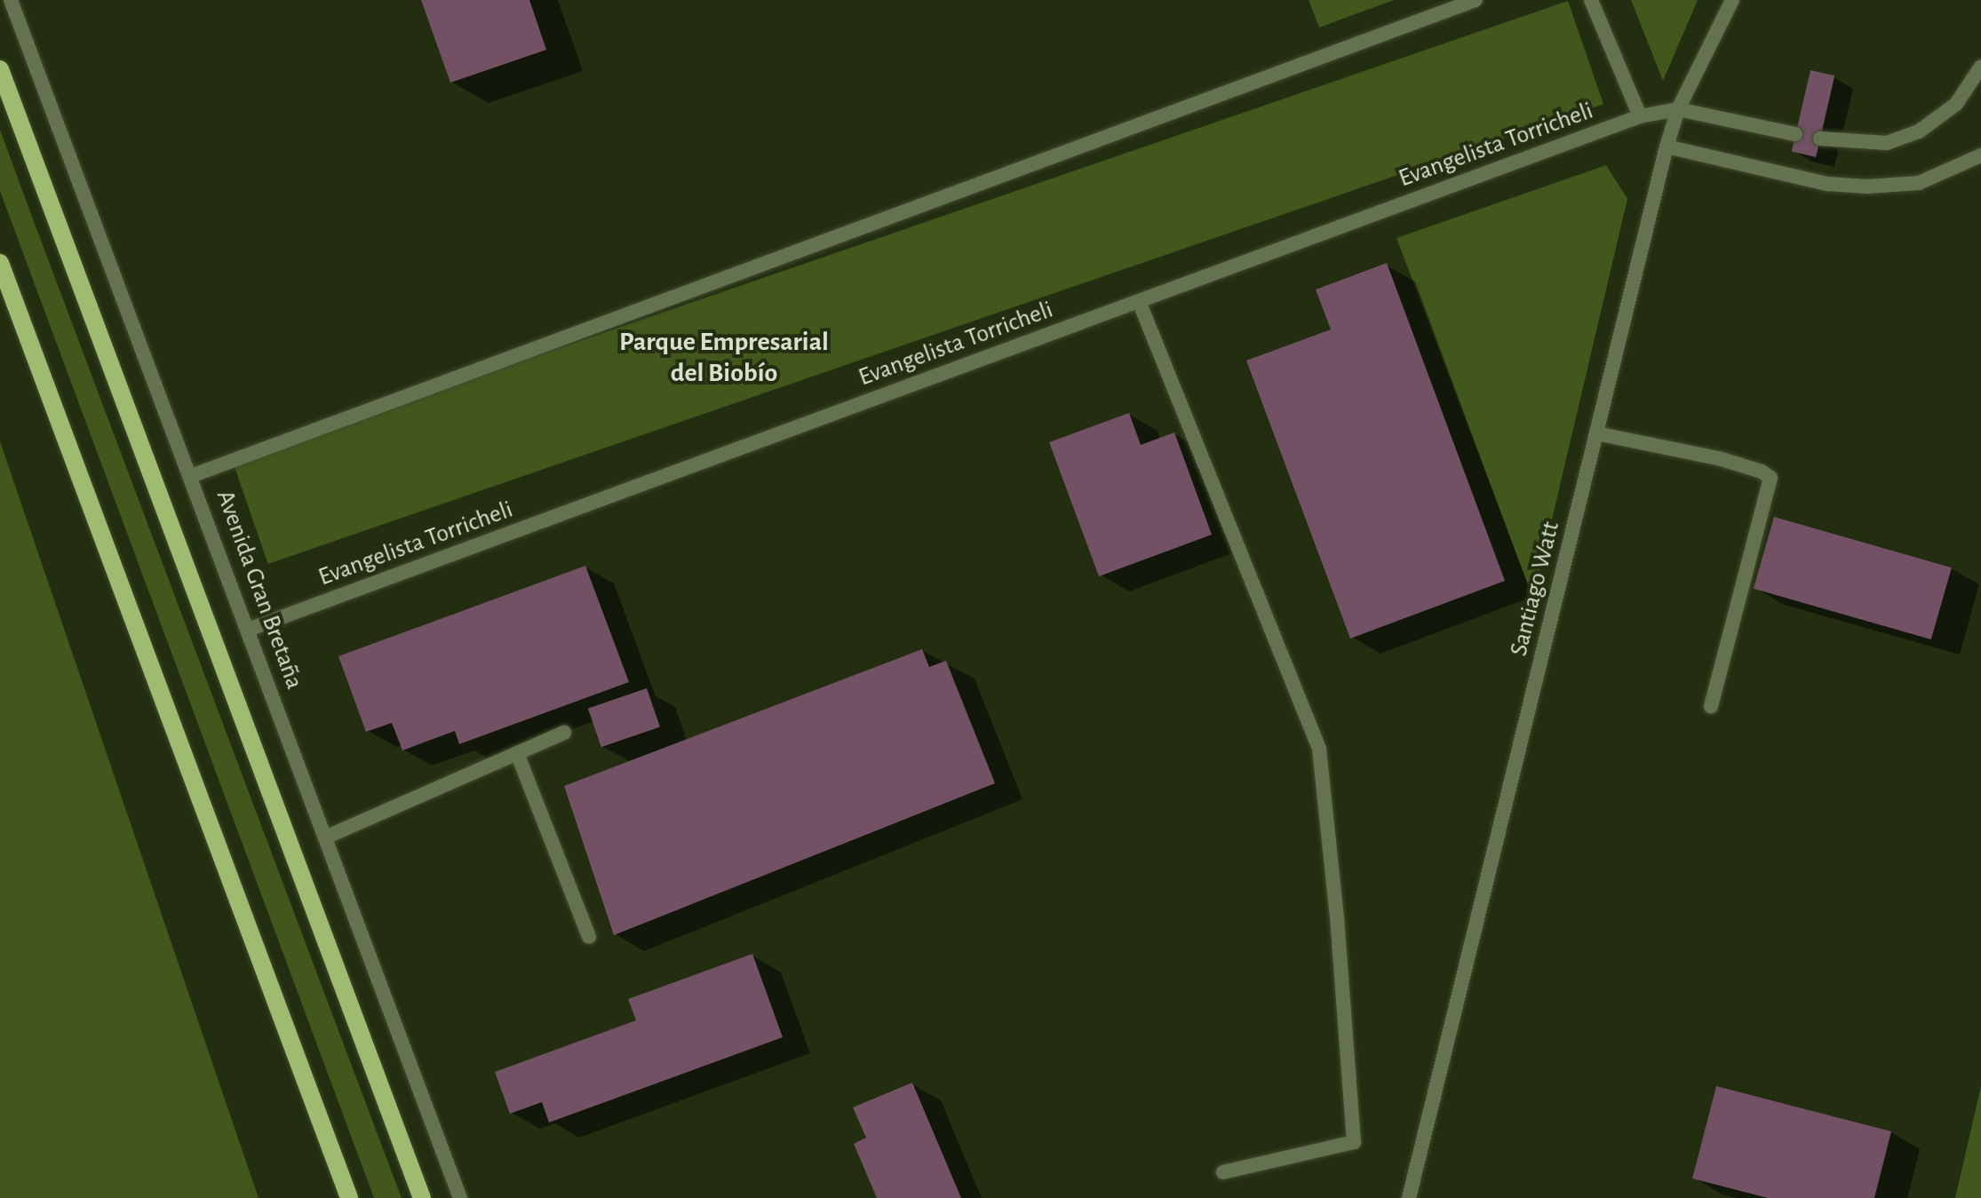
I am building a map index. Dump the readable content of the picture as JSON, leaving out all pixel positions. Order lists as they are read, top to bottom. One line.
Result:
{"streets":{"street":["Evangelista Torricheli","Santiago Watt","Avenida Gran Bretaña"]},"crossings":[["Evangelista Torricheli","Santiago Watt"],["Evangelista Torricheli","Avenida Gran Bretaña"]],"districts":["Parque Empresarial del Biobío"]}
